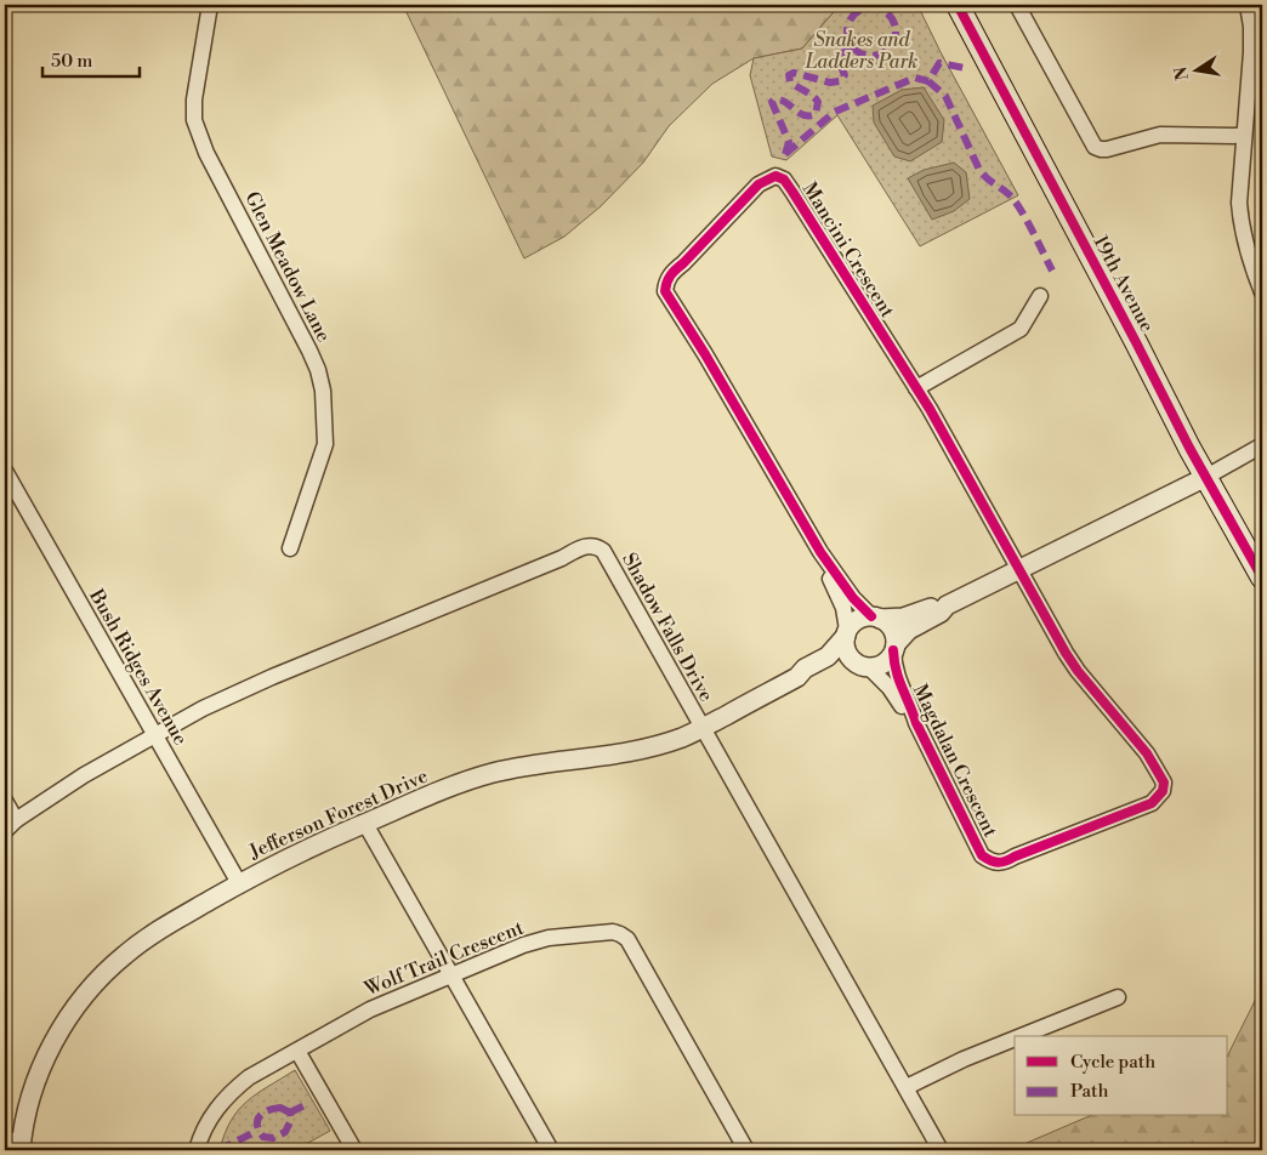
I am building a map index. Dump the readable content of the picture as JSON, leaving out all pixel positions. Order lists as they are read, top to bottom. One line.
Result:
{"streets":{"main road":["19th Avenue"],"street":["Mancini Crescent","Glen Meadow Lane","Shadow Falls Drive","Bush Ridges Avenue","Magdalan Crescent","Jefferson Forest Drive","Wolf Trail Crescent"]},"crossings":[["Mancini Crescent","Magdalan Crescent"],["Mancini Crescent","Jefferson Forest Drive"],["Shadow Falls Drive","Bush Ridges Avenue"],["Shadow Falls Drive","Jefferson Forest Drive"],["Bush Ridges Avenue","Jefferson Forest Drive"],["Magdalan Crescent","Jefferson Forest Drive"]],"parks":["Snakes and Ladders Park"],"legend":["Cycle path","Path"],"scale_bar":"50 m","north":"left"}
